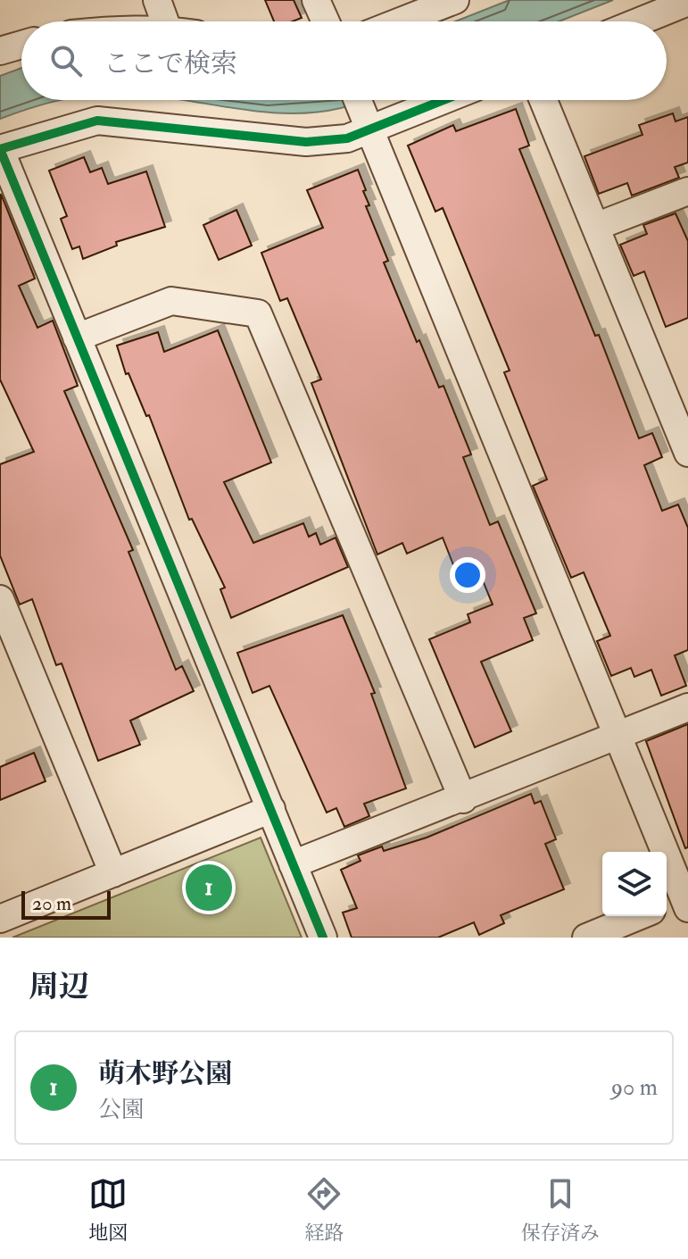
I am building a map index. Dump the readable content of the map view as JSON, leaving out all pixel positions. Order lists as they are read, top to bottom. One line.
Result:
{"scale_bar":"20 m","page":{"search":"ここで検索","pins":"1","scale":"20 m","heading":"周辺","list":[{"mark":"1","name":"萌木野公園","note":"公園","value":"90 m"}],"nav":["地図","経路","保存済み"]}}
